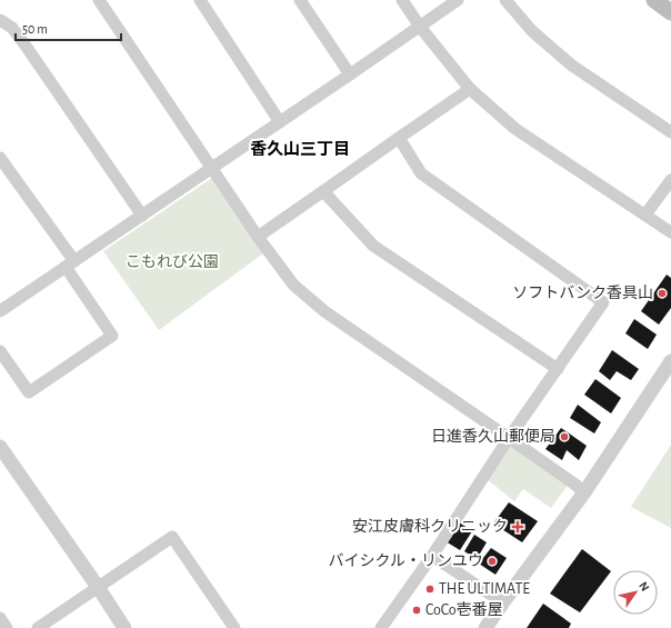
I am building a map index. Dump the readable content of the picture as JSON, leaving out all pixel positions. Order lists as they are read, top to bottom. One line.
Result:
{"districts":["香久山三丁目"],"parks":["こもれび公園"],"places":{"other":["ソフトバンク香具山","日進香久山郵便局","バイシクル・リンユウ","THE ULTIMATE","CoCo壱番屋"],"health":["安江皮膚科クリニック"]},"scale_bar":"50 m","north":"top right"}
